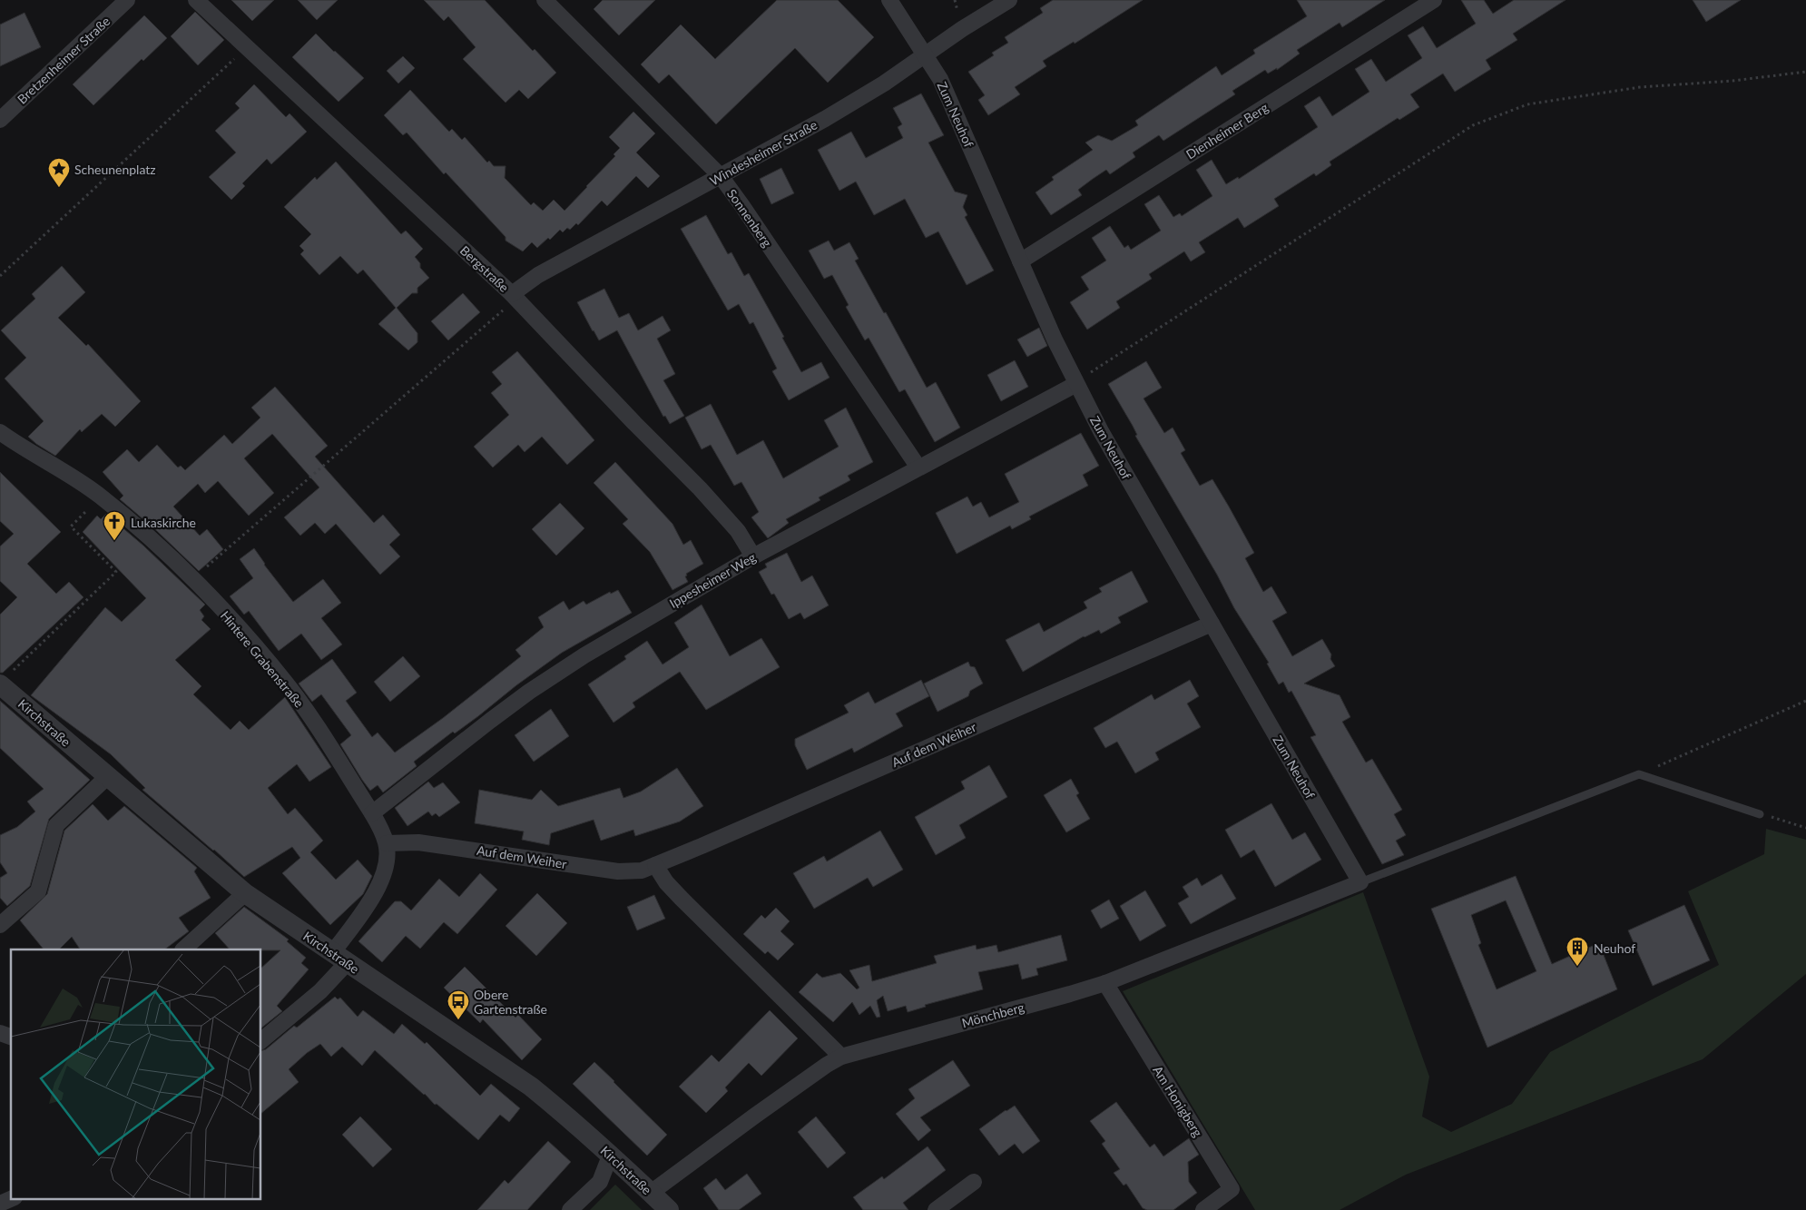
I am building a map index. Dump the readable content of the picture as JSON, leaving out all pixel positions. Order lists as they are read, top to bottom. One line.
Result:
{"streets":{"street":["Bretzenheimer Straße","Zum Neuhof","Dienheimer Berg","Windesheimer Straße","Sonnenberg","Bergstraße","Ippesheimer Weg","Hintere Grabenstraße","Kirchstraße","Auf dem Weiher","Mönchberg","Am Honigberg"]},"crossings":[["Zum Neuhof","Dienheimer Berg"],["Zum Neuhof","Windesheimer Straße"],["Zum Neuhof","Ippesheimer Weg"],["Zum Neuhof","Auf dem Weiher"],["Zum Neuhof","Mönchberg"],["Windesheimer Straße","Sonnenberg"],["Windesheimer Straße","Bergstraße"],["Sonnenberg","Ippesheimer Weg"],["Bergstraße","Ippesheimer Weg"],["Ippesheimer Weg","Hintere Grabenstraße"],["Hintere Grabenstraße","Kirchstraße"],["Hintere Grabenstraße","Auf dem Weiher"],["Kirchstraße","Mönchberg"],["Mönchberg","Am Honigberg"]],"places":{"place":["Scheunenplatz"],"church":["Lukaskirche"],"building":["Neuhof"],"bus stop":["Obere Gartenstraße"]}}
